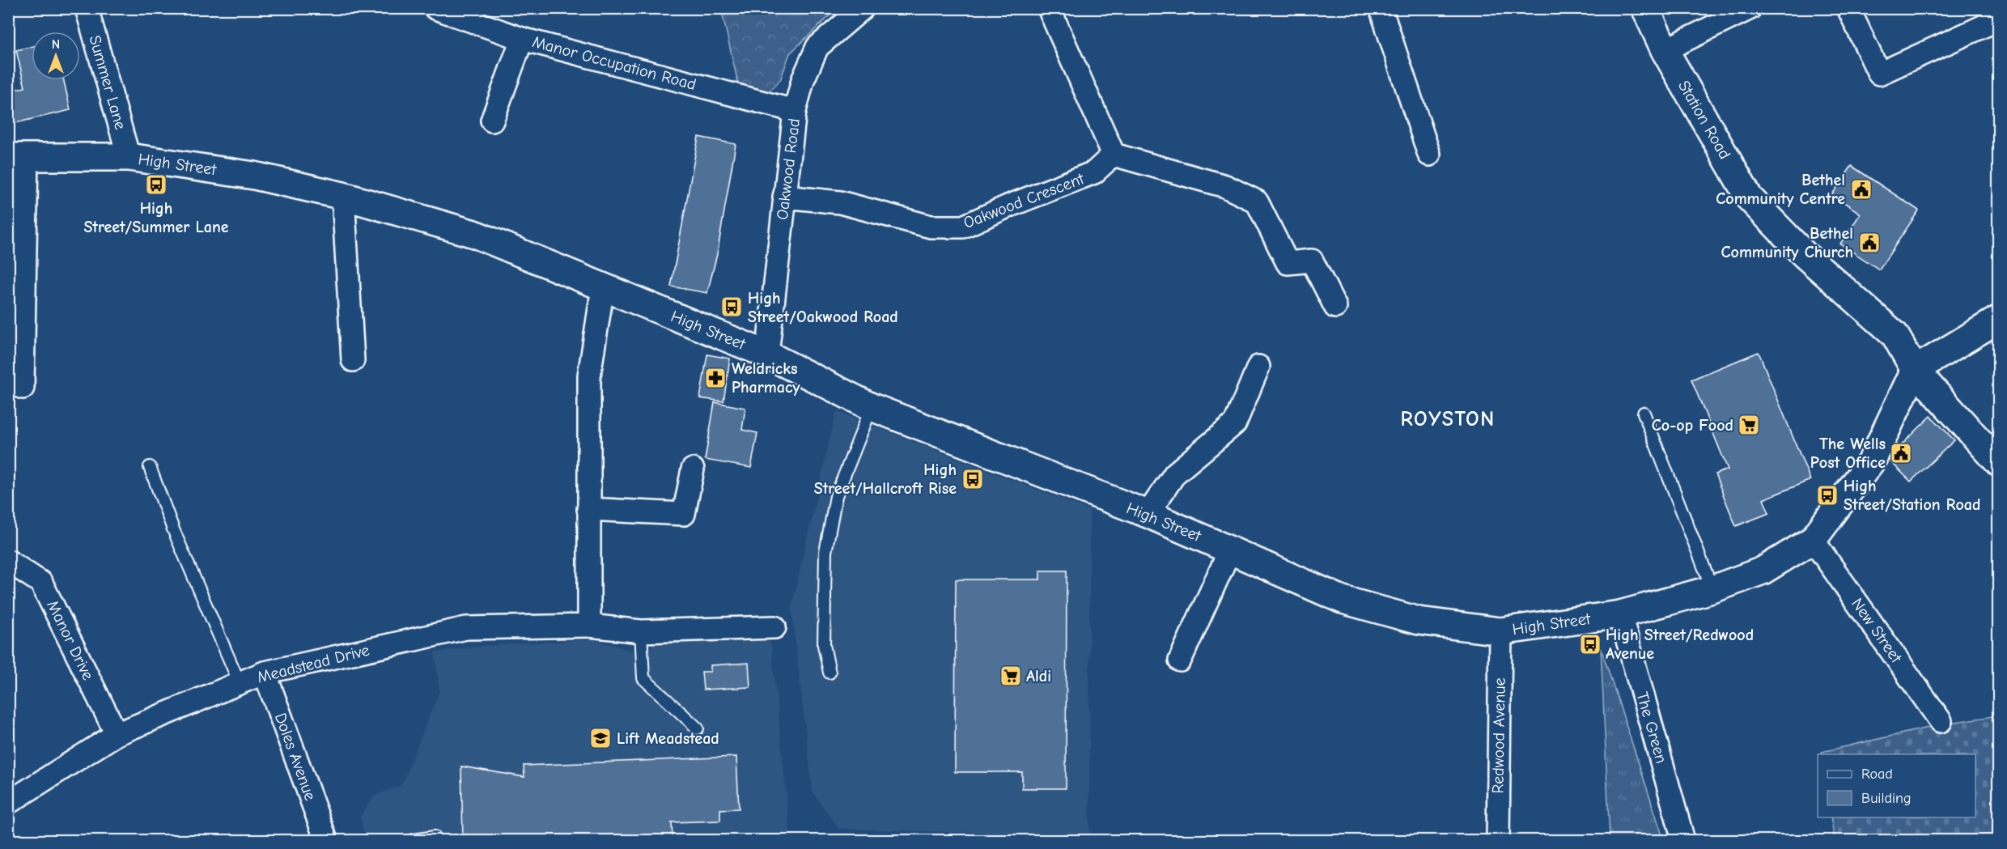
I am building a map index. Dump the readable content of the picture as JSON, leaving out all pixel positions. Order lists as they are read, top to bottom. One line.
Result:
{"streets":{"main road":["Station Road","High Street"],"street":["Manor Occupation Road","Summer Lane","Oakwood Road","Oakwood Crescent","New Street","Manor Drive","Meadstead Drive","The Green","Redwood Avenue","Doles Avenue"]},"crossings":[["Manor Occupation Road","Oakwood Road"],["Summer Lane","High Street"],["Station Road","High Street"],["High Street","Oakwood Road"],["High Street","New Street"],["High Street","The Green"],["High Street","Redwood Avenue"],["Oakwood Road","Oakwood Crescent"],["Manor Drive","Meadstead Drive"],["Meadstead Drive","Doles Avenue"]],"districts":["ROYSTON"],"places":{"bus stop":["High Street/Summer Lane","High Street/Oakwood Road","High Street/Hallcroft Rise","High Street/Station Road","High Street/Redwood Avenue"],"public building":["Bethel Community Centre","Bethel Community Church","The Wells Post Office"],"pharmacy":["Weldricks Pharmacy"],"supermarket":["Co-op Food","Aldi"],"school or university":["Lift Meadstead"]},"legend":["Road","Building"],"north":"top"}
